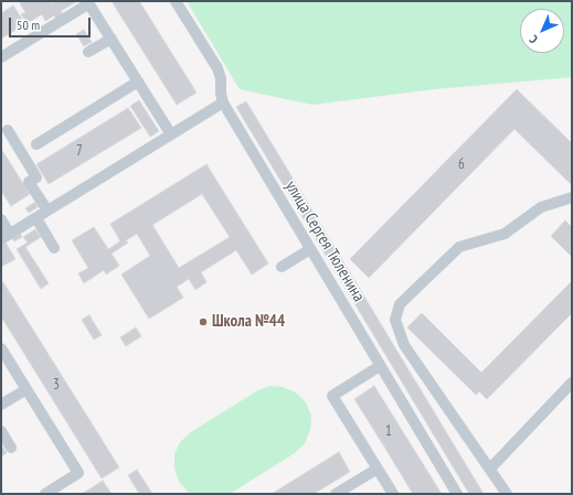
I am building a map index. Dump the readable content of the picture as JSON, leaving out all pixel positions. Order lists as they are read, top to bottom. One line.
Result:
{"streets":{"street":["улица Сергея Тюленина"]},"places":["Школа №44"],"house_numbers":["7","6","3","1"],"scale_bar":"50 m","north":"bottom left"}
